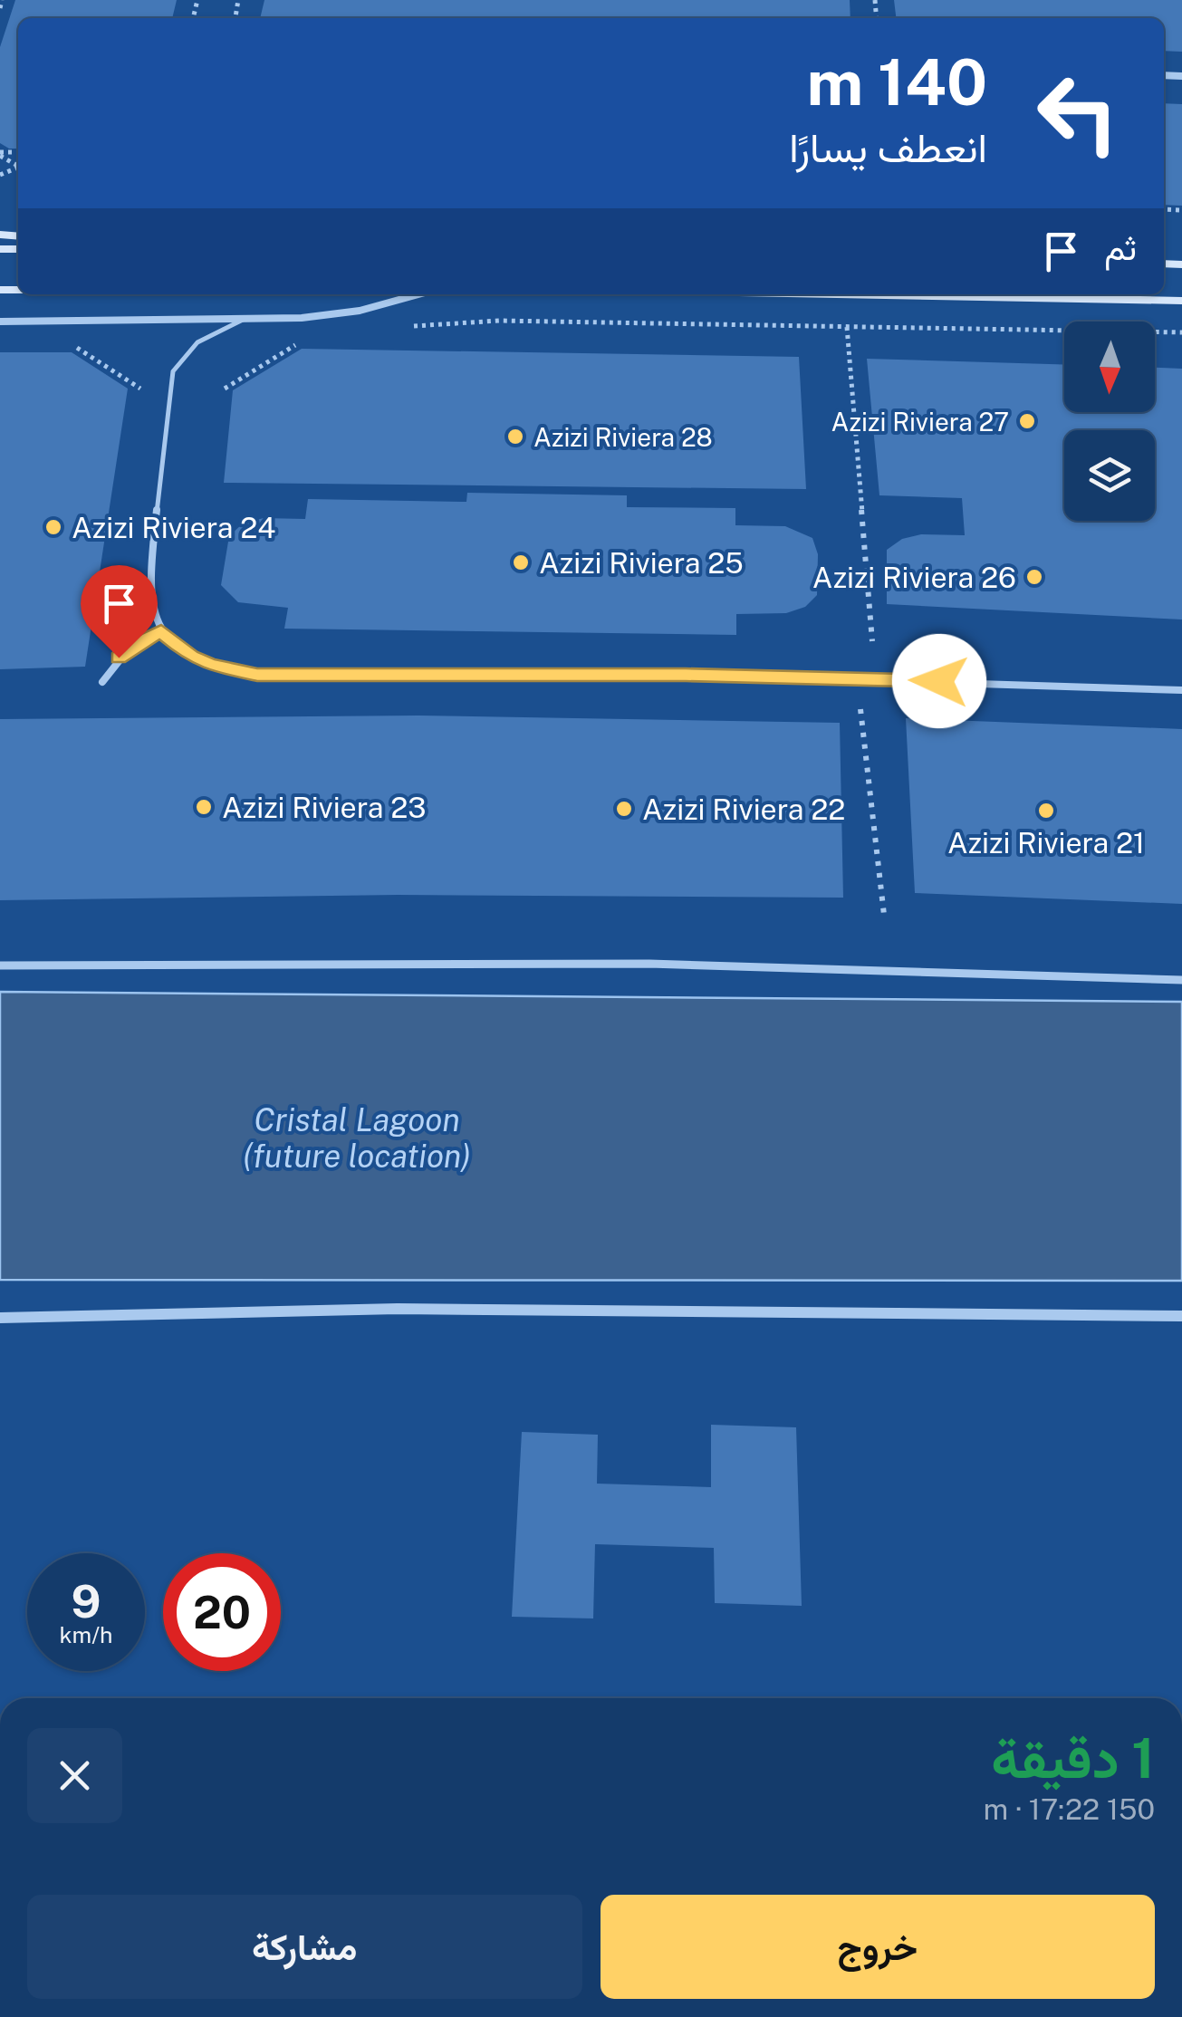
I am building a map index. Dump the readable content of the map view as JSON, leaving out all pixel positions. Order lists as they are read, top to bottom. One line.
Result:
{"water":["Cristal Lagoon (future location)"],"places":["Azizi Riviera 27","Azizi Riviera 28","Azizi Riviera 24","Azizi Riviera 25","Azizi Riviera 26","Azizi Riviera 23","Azizi Riviera 22","Azizi Riviera 21"],"north":"bottom","page":{"turn":["140 m","انعطف يسارًا"],"then":"ثم","speed":"9 km/h","limit":"20","heading":["1 دقيقة","150 m · 17:22"],"buttons":["خروج","مشاركة"]}}
